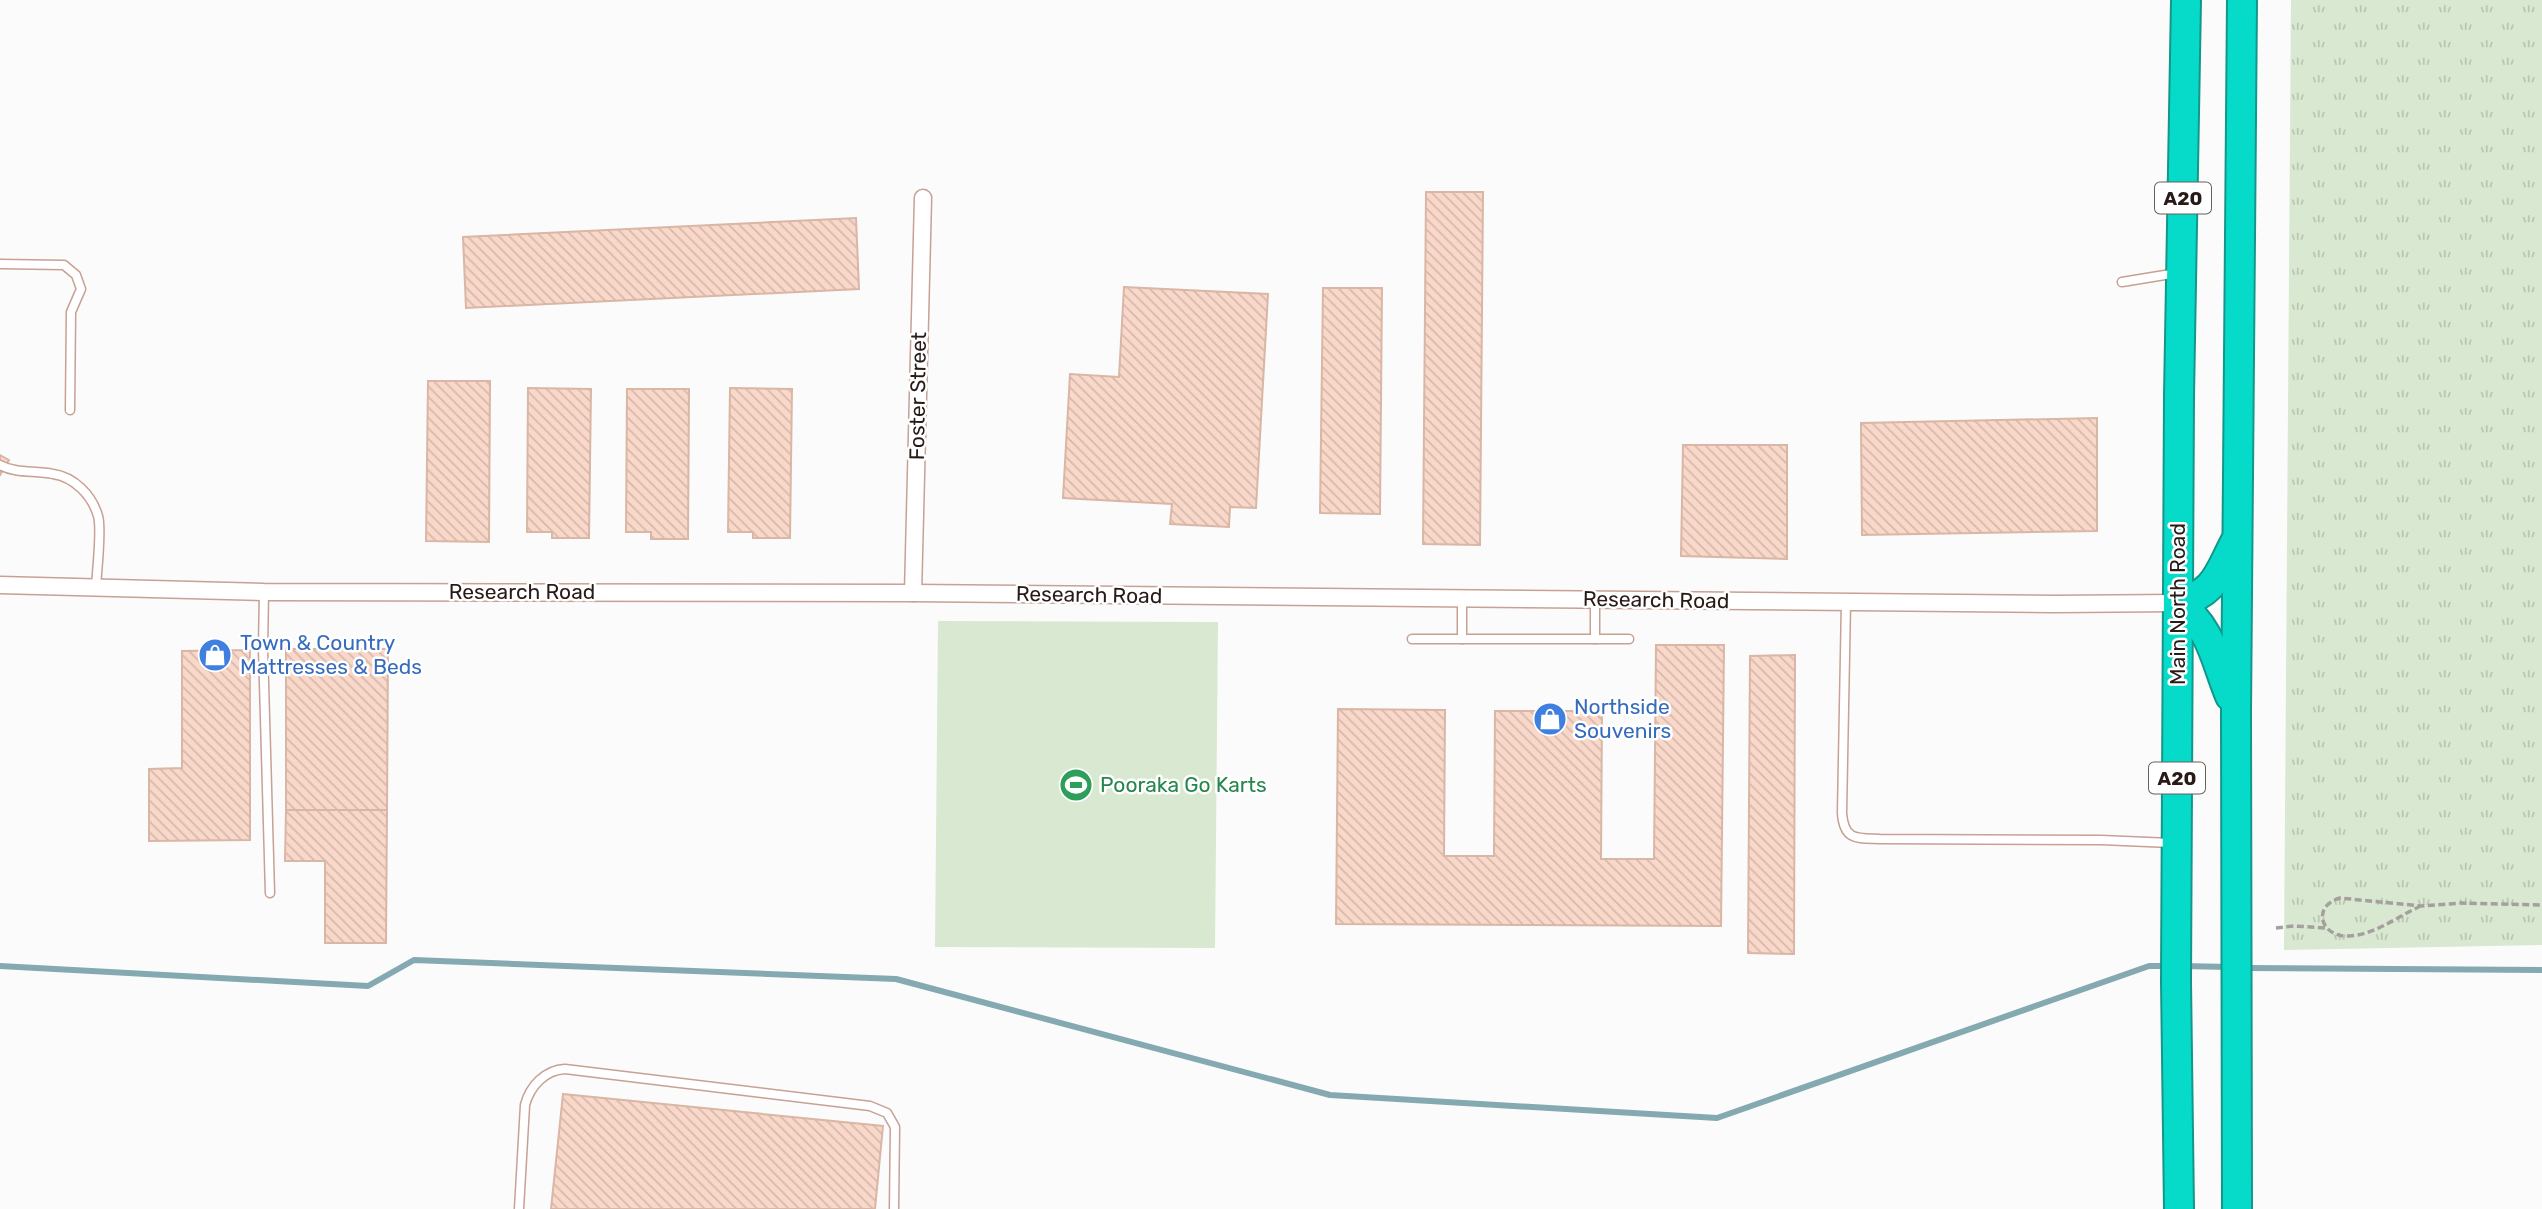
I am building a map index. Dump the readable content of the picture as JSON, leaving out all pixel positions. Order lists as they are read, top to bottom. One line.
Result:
{"streets":{"highway":["A20","Main North Road"],"street":["Foster Street","Research Road"]},"crossings":[["Foster Street","Research Road"],["Research Road","Main North Road"]],"places":{"shop":["Town & Country Mattresses & Beds","Northside Souvenirs"],"sports":["Pooraka Go Karts"]}}
